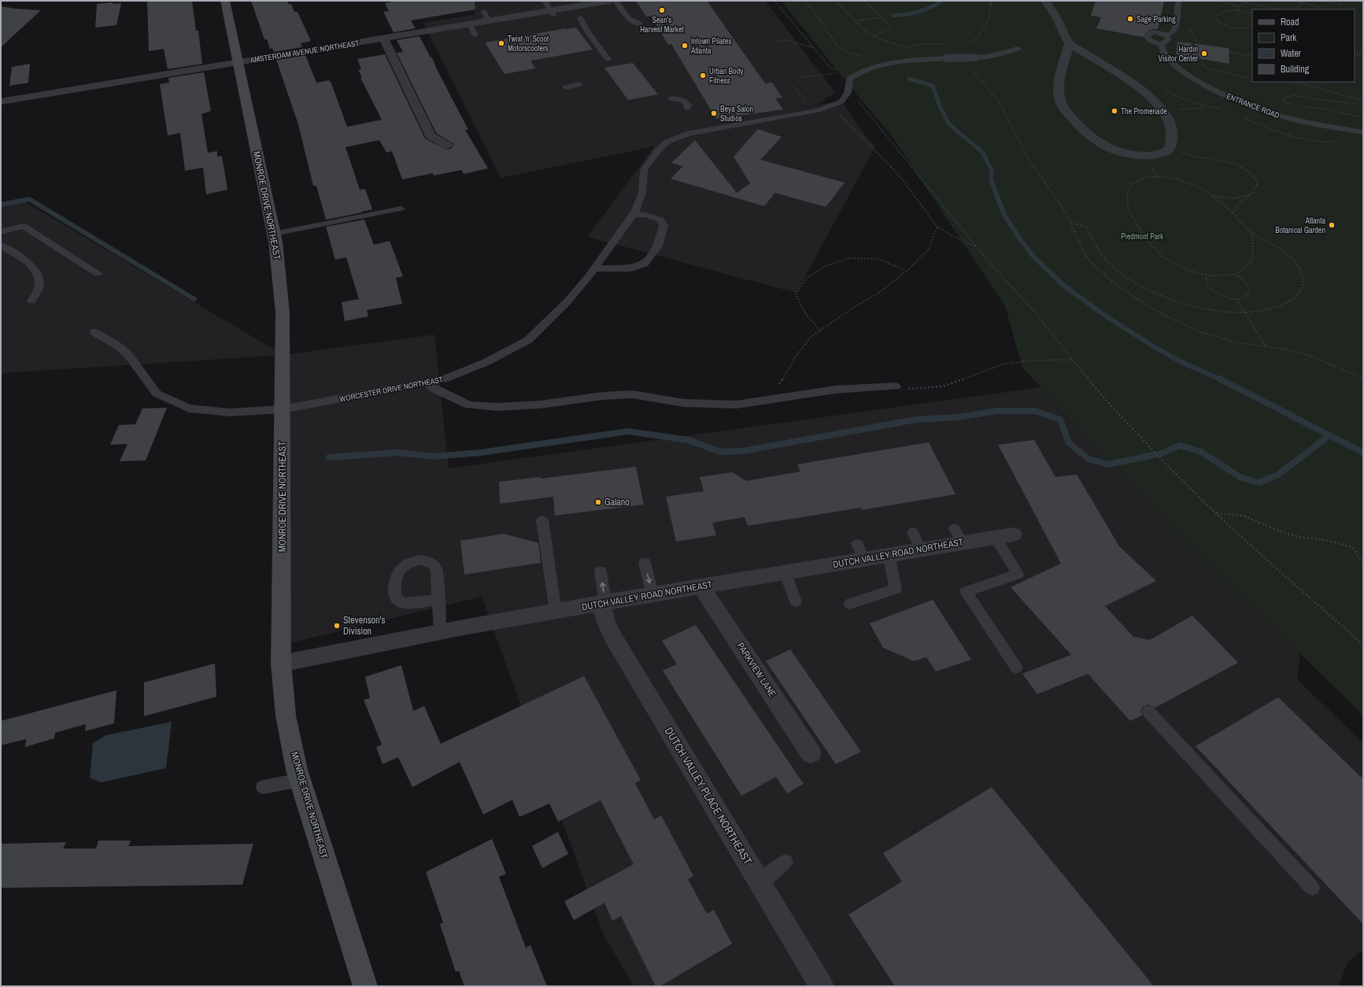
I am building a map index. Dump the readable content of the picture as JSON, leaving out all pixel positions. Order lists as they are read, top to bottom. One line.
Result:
{"streets":{"main road":["MONROE DRIVE NORTHEAST"],"street":["AMSTERDAM AVENUE NORTHEAST","DUTCH VALLEY ROAD NORTHEAST","PARKVIEW LANE","DUTCH VALLEY PLACE NORTHEAST"],"lane":["ENTRANCE ROAD","WORCESTER DRIVE NORTHEAST"]},"crossings":[["AMSTERDAM AVENUE NORTHEAST","MONROE DRIVE NORTHEAST"],["MONROE DRIVE NORTHEAST","WORCESTER DRIVE NORTHEAST"],["MONROE DRIVE NORTHEAST","DUTCH VALLEY ROAD NORTHEAST"],["DUTCH VALLEY ROAD NORTHEAST","PARKVIEW LANE"],["DUTCH VALLEY ROAD NORTHEAST","DUTCH VALLEY PLACE NORTHEAST"]],"parks":["Piedmont Park"],"places":["Sean's Harvest Market","Sage Parking","Twist 'n' Scoot Motorscooters","Intown Pilates Atlanta","Hardin Visitor Center","Urban Body Fitness","The Promenade","Beya Salon Studios","Atlanta Botanical Garden","Galano","Stevenson's Division"],"legend":["Road","Park","Water","Building"]}
